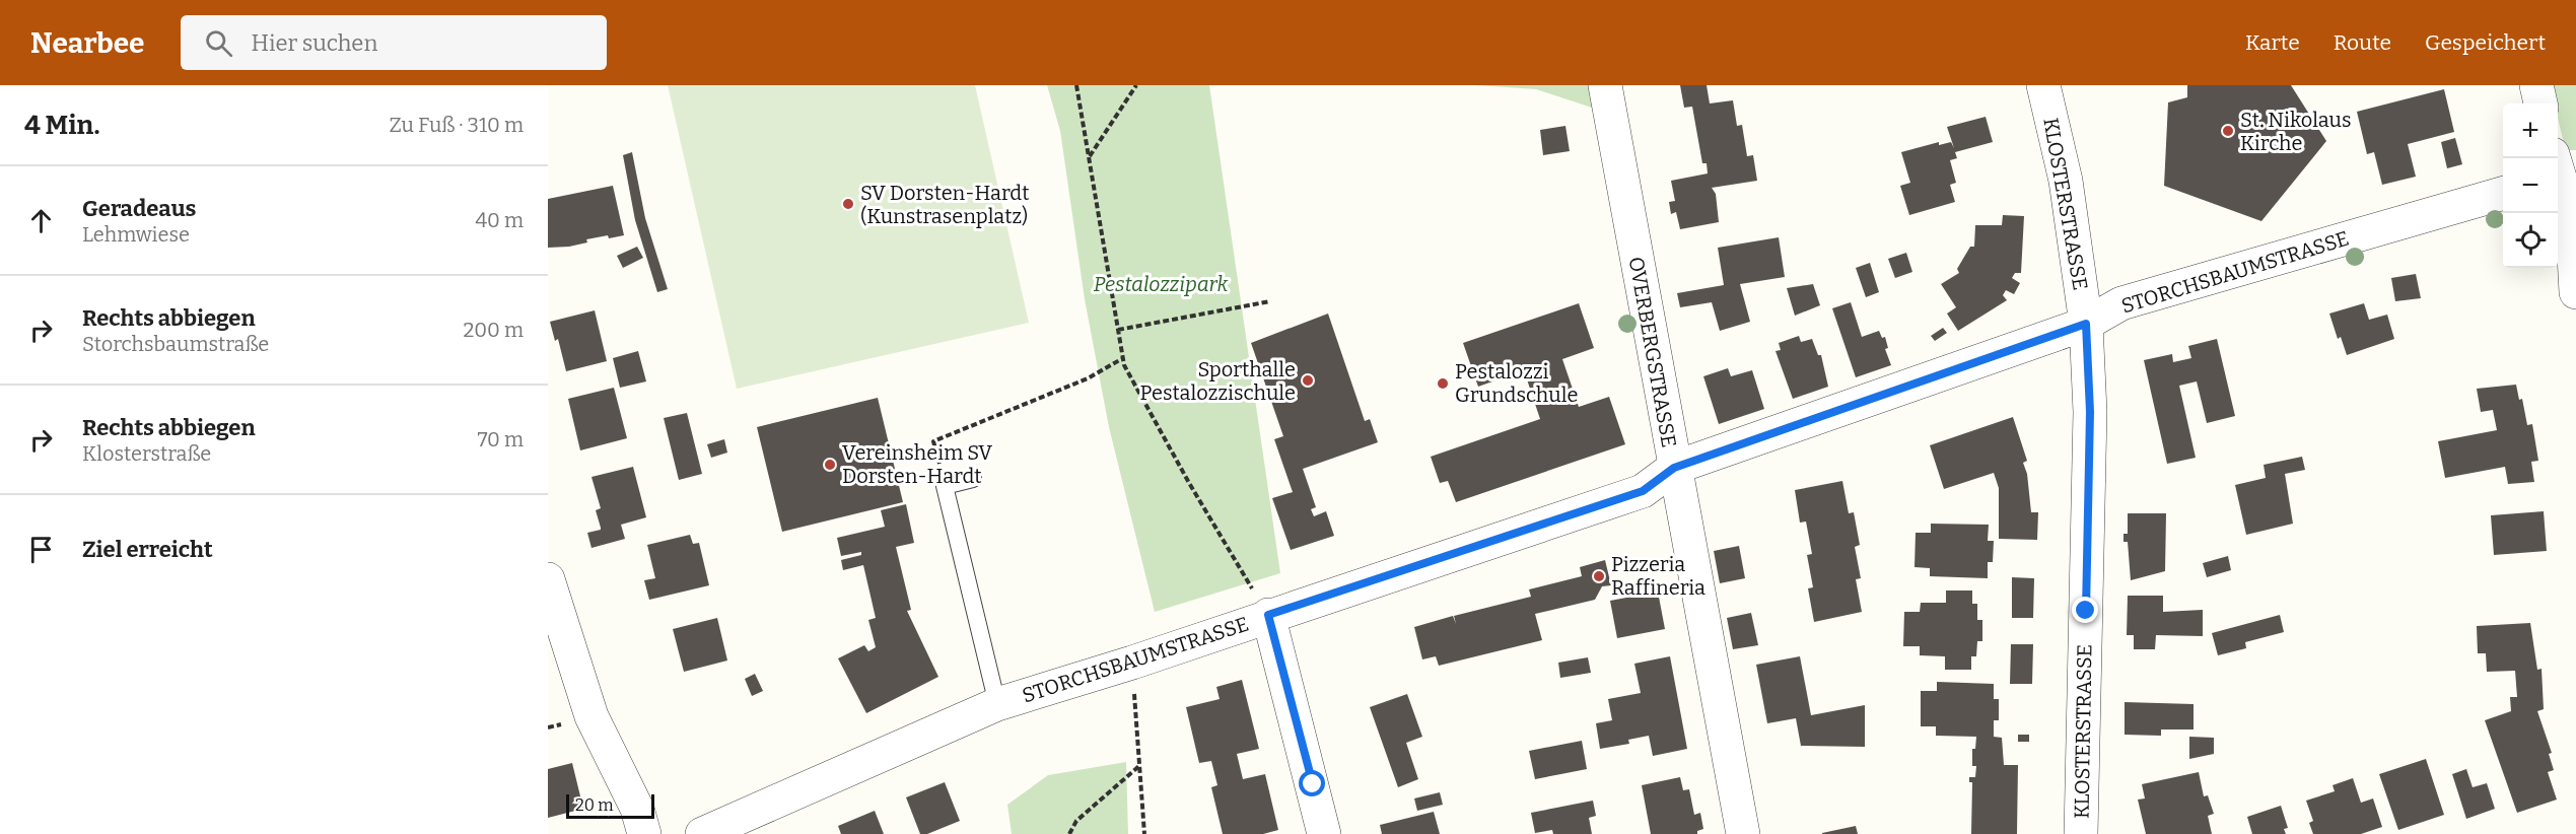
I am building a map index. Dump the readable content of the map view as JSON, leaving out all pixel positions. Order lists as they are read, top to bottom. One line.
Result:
{"streets":{"street":["KLOSTERSTRASSE","STORCHSBAUMSTRASSE","OVERBERGSTRASSE"]},"crossings":[["KLOSTERSTRASSE","STORCHSBAUMSTRASSE"],["STORCHSBAUMSTRASSE","OVERBERGSTRASSE"]],"parks":["Pestalozzipark"],"places":["St. Nikolaus Kirche","SV Dorsten-Hardt (Kunstrasenplatz)","Sporthalle Pestalozzischule","Pestalozzi Grundschule","Vereinsheim SV Dorsten-Hardt","Pizzeria Raffineria"],"scale_bar":"20 m","page":{"header":"Nearbee","search":"Hier suchen","nav":["Karte","Route","Gespeichert"],"heading":["4 Min.","Zu Fuß · 310 m"],"map_buttons":["+","−"],"list":[["Geradeaus","Lehmwiese","40 m"],["Rechts abbiegen","Storchsbaumstraße","200 m"],["Rechts abbiegen","Klosterstraße","70 m"],"Ziel erreicht"],"scale":"20 m"}}
